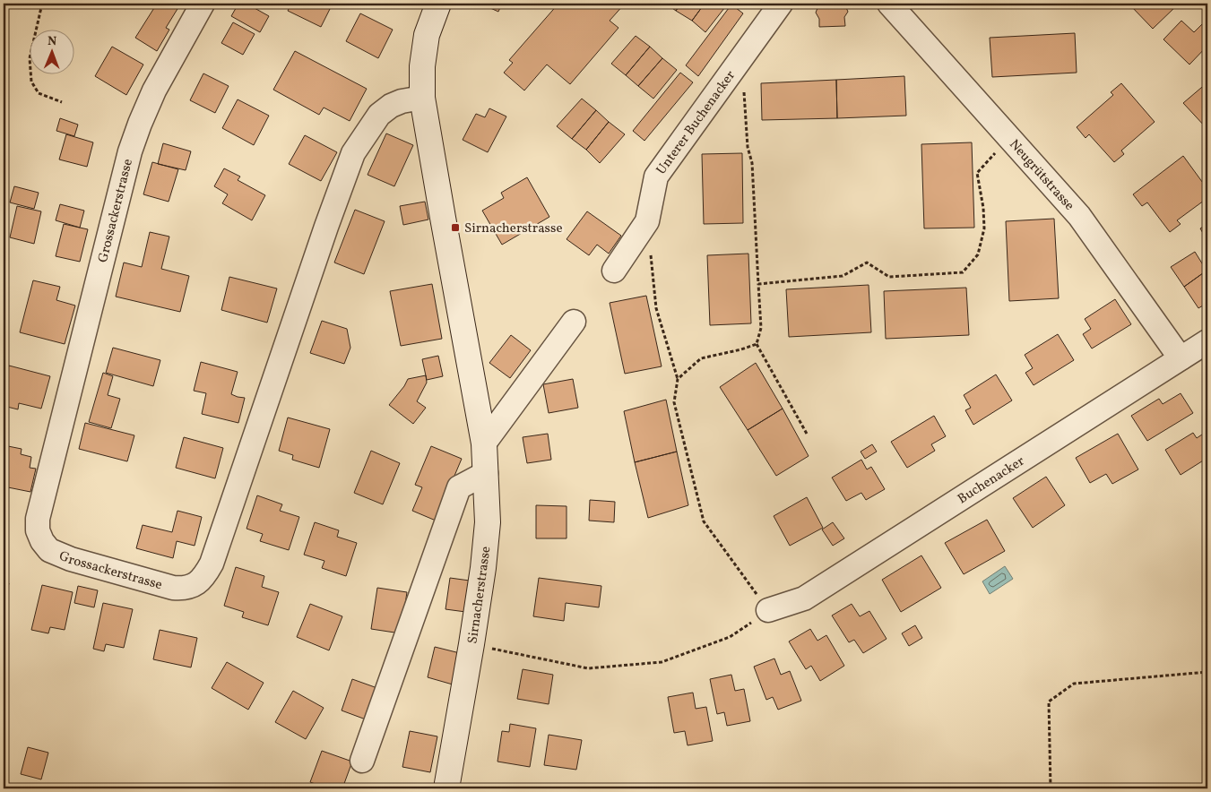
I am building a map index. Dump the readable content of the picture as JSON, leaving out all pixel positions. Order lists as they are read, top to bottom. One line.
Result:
{"streets":{"street":["Unterer Buchenacker","Neugrütstrasse","Grossackerstrasse","Buchenacker","Sirnacherstrasse"]},"crossings":[["Neugrütstrasse","Buchenacker"],["Grossackerstrasse","Sirnacherstrasse"]],"places":{"transit":["Sirnacherstrasse"]},"north":"top"}
